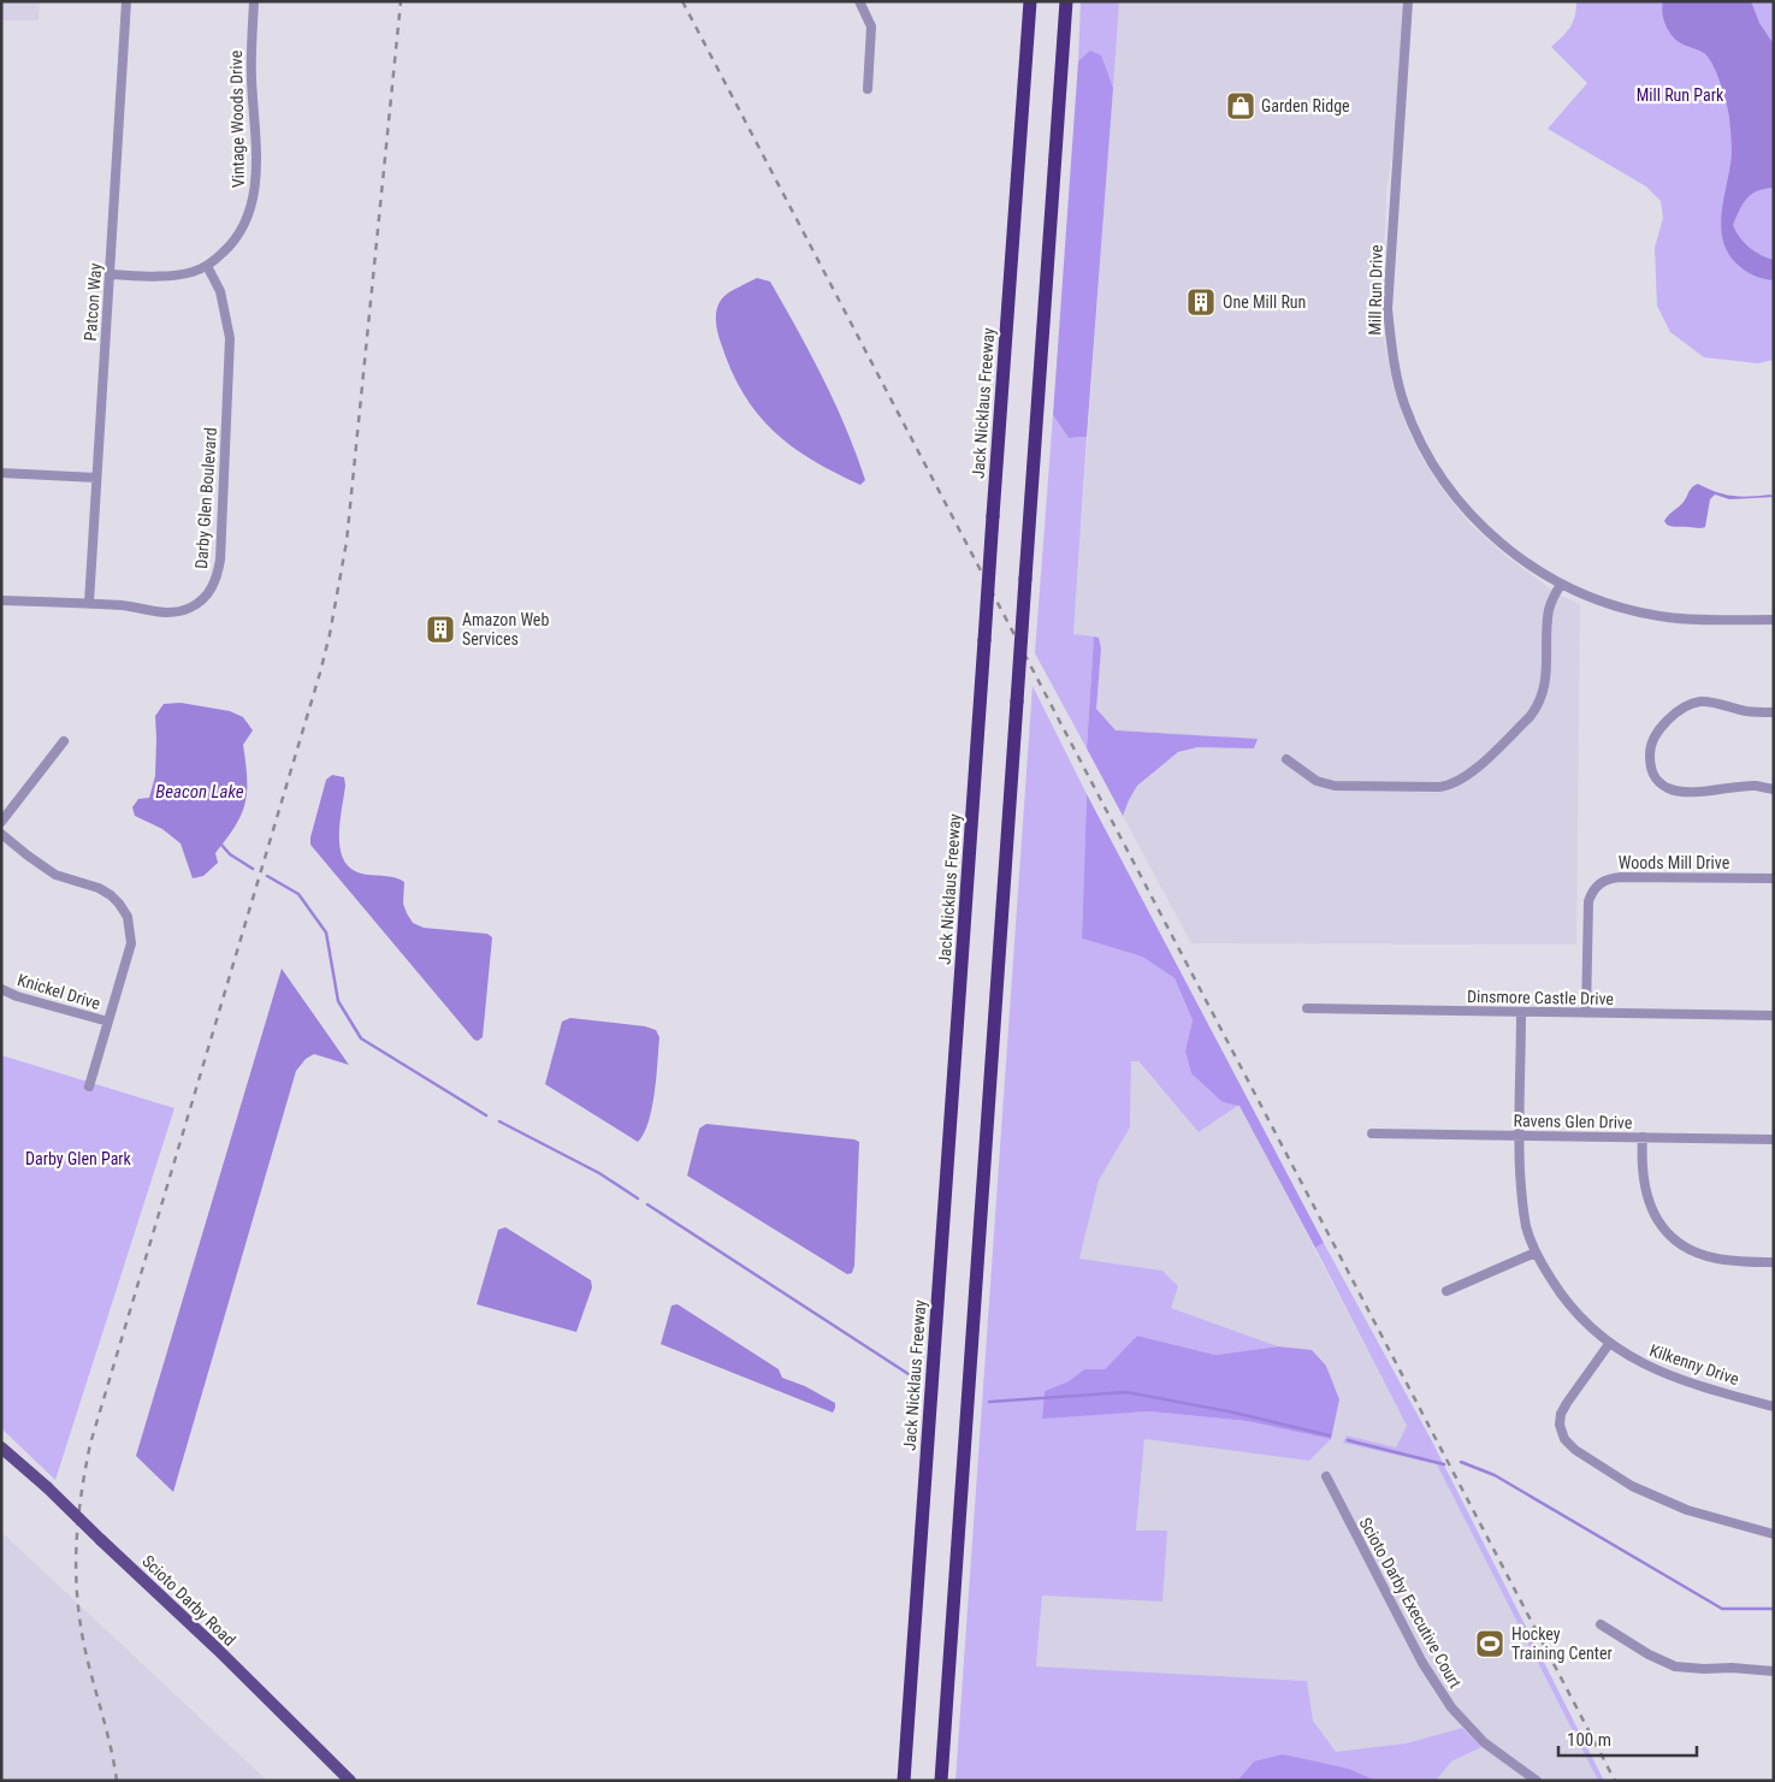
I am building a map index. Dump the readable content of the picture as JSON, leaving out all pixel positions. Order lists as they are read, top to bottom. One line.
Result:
{"streets":{"highway":["Jack Nicklaus Freeway"],"main road":["Scioto Darby Road"],"street":["Vintage Woods Drive","Mill Run Drive","Patcon Way","Darby Glen Boulevard","Woods Mill Drive","Knickel Drive","Dinsmore Castle Drive","Ravens Glen Drive","Kilkenny Drive","Scioto Darby Executive Court"]},"crossings":[["Vintage Woods Drive","Patcon Way"],["Vintage Woods Drive","Darby Glen Boulevard"],["Patcon Way","Darby Glen Boulevard"],["Woods Mill Drive","Dinsmore Castle Drive"],["Dinsmore Castle Drive","Kilkenny Drive"],["Ravens Glen Drive","Kilkenny Drive"]],"water":["Beacon Lake"],"parks":["Mill Run Park","Darby Glen Park"],"places":{"shop":["Garden Ridge"],"building":["One Mill Run","Amazon Web Services"],"sports":["Hockey Training Center"]},"scale_bar":"100 m"}
